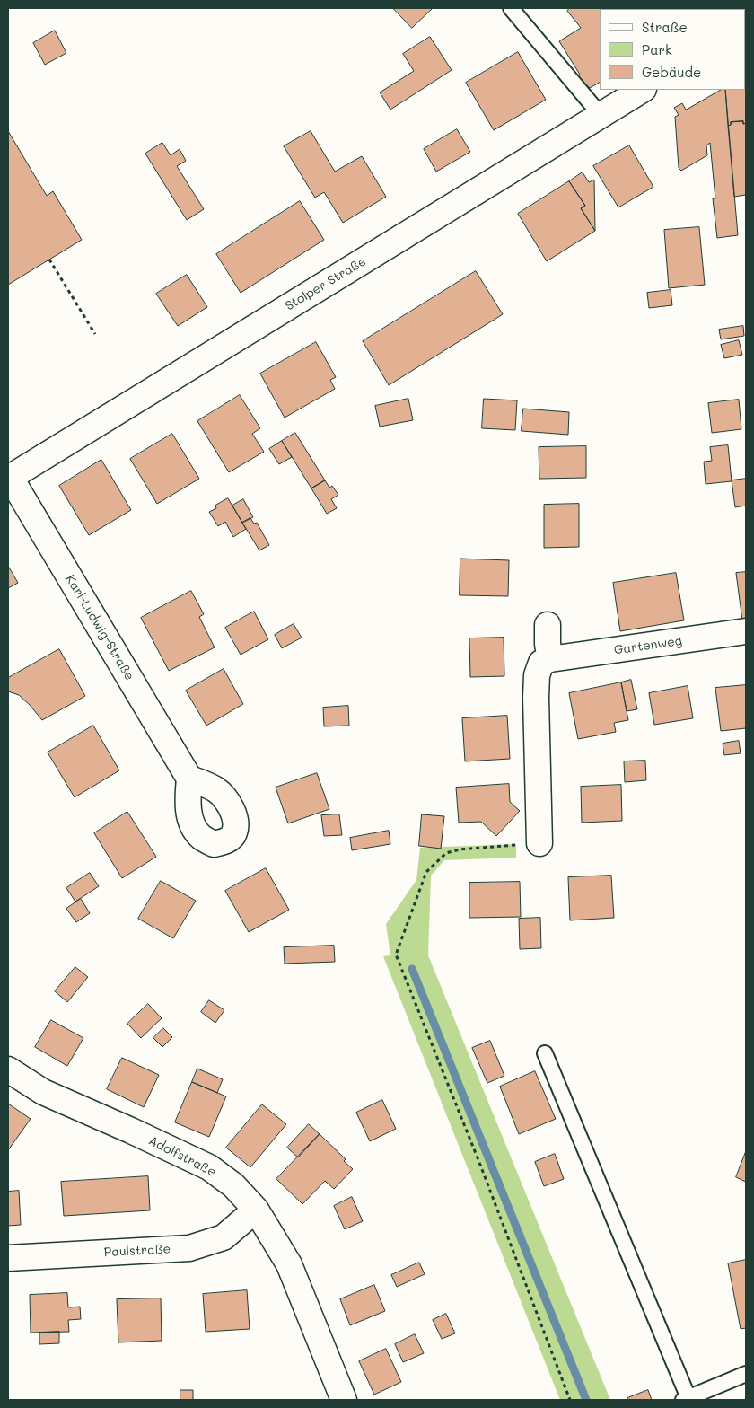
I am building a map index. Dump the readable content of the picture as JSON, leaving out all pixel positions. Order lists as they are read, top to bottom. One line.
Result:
{"streets":{"street":["Stolper Straße","Karl-Ludwig-Straße","Gartenweg","Adolfstraße","Paulstraße"]},"crossings":[["Stolper Straße","Karl-Ludwig-Straße"],["Adolfstraße","Paulstraße"]],"legend":["Straße","Park","Gebäude"]}
